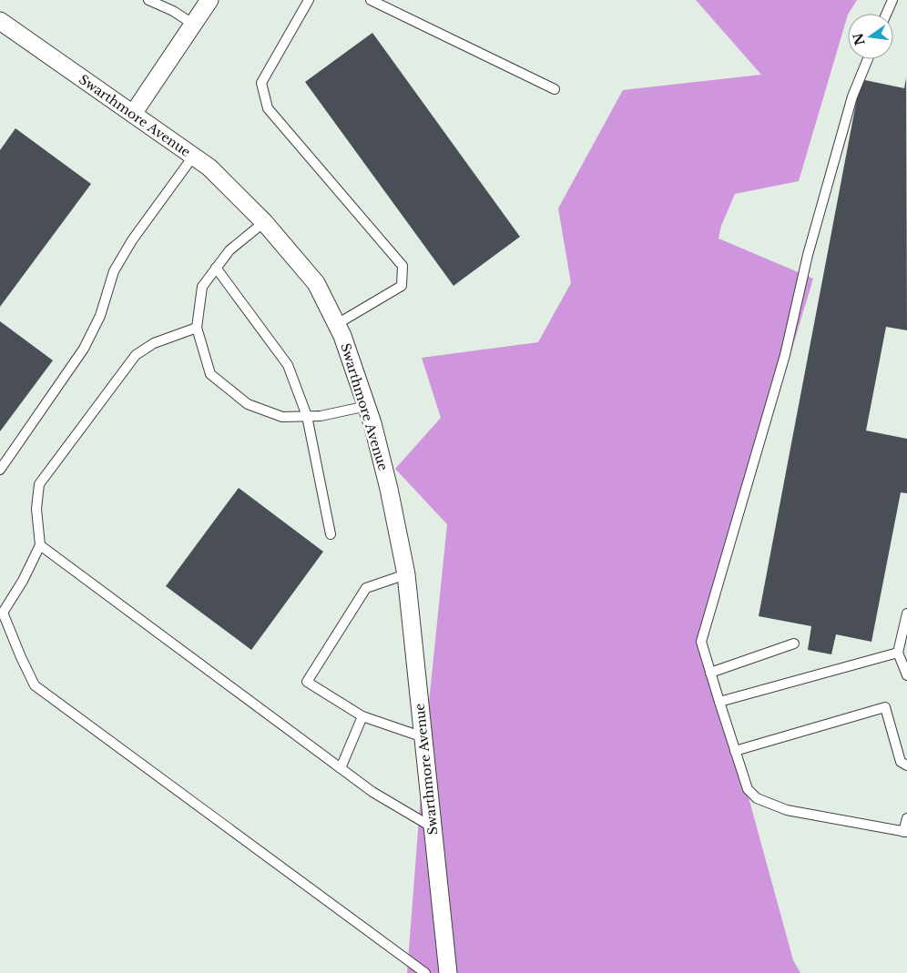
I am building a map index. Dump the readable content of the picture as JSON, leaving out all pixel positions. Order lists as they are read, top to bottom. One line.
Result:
{"streets":{"street":["Swarthmore Avenue"]},"north":"left"}
